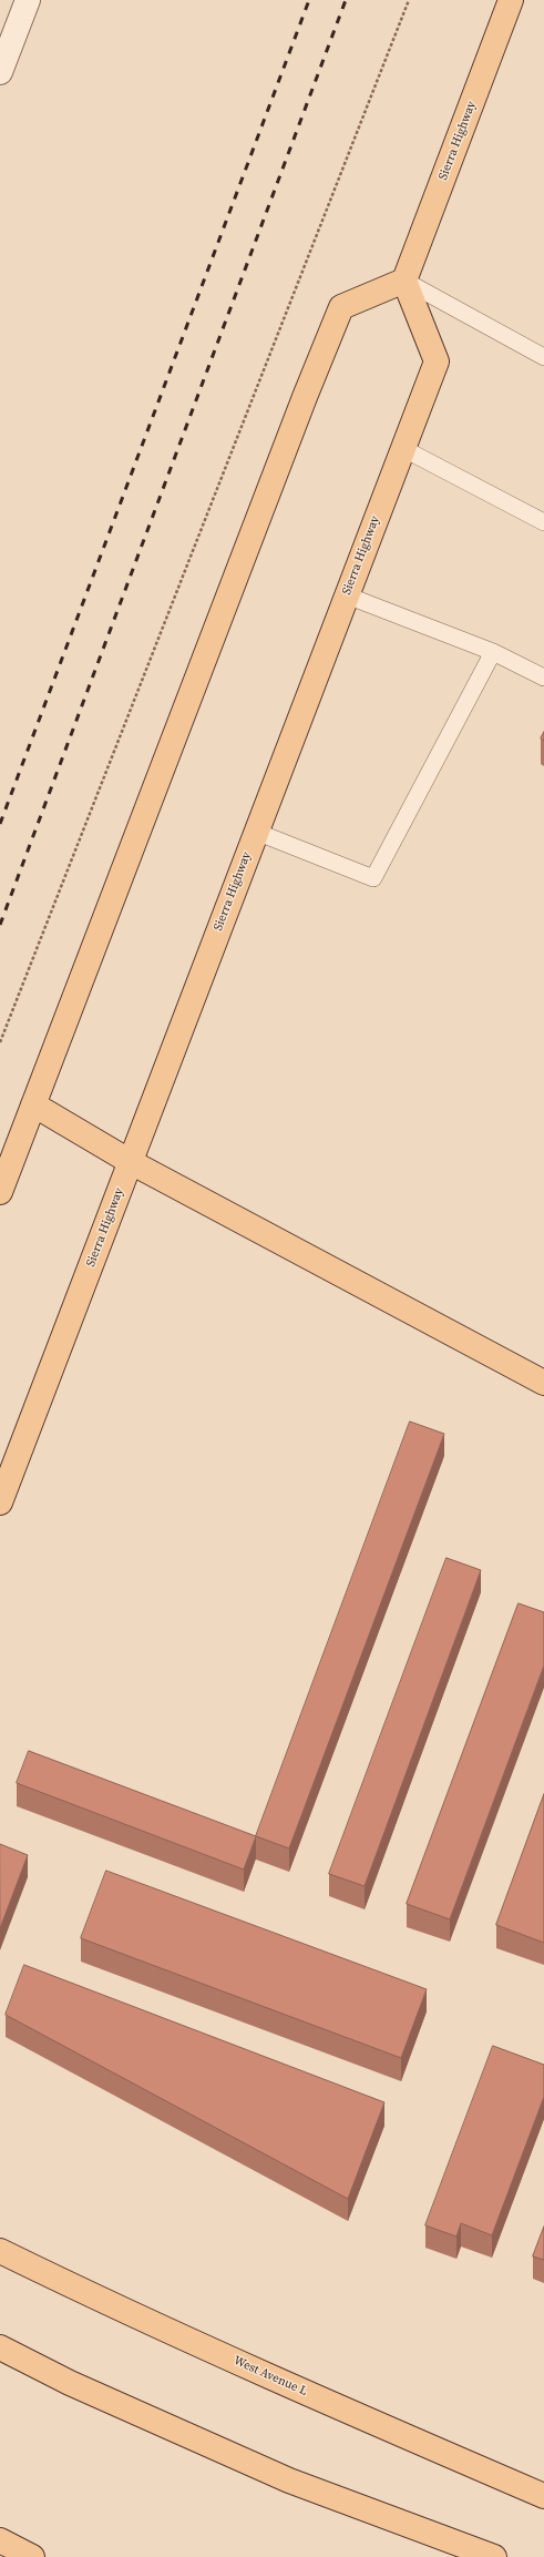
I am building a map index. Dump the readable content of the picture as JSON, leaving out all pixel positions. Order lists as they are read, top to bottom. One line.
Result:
{"streets":{"main road":["Sierra Highway","West Avenue L"]}}
